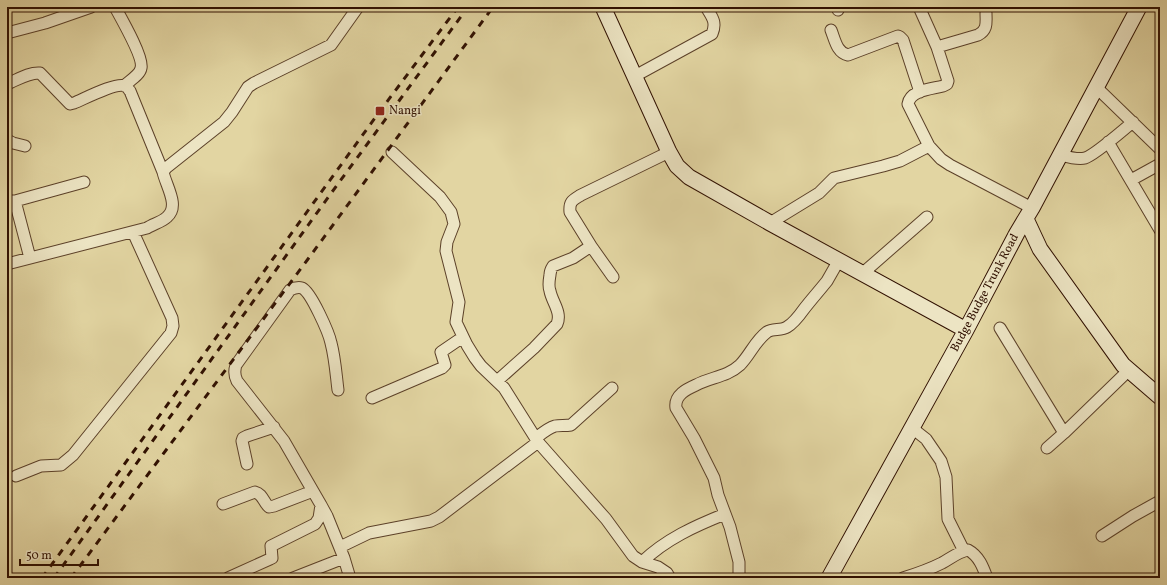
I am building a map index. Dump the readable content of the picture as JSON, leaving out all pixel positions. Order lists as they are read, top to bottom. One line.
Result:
{"streets":{"street":["Budge Budge Trunk Road"]},"places":{"transit":["Nangi"]},"scale_bar":"50 m"}
